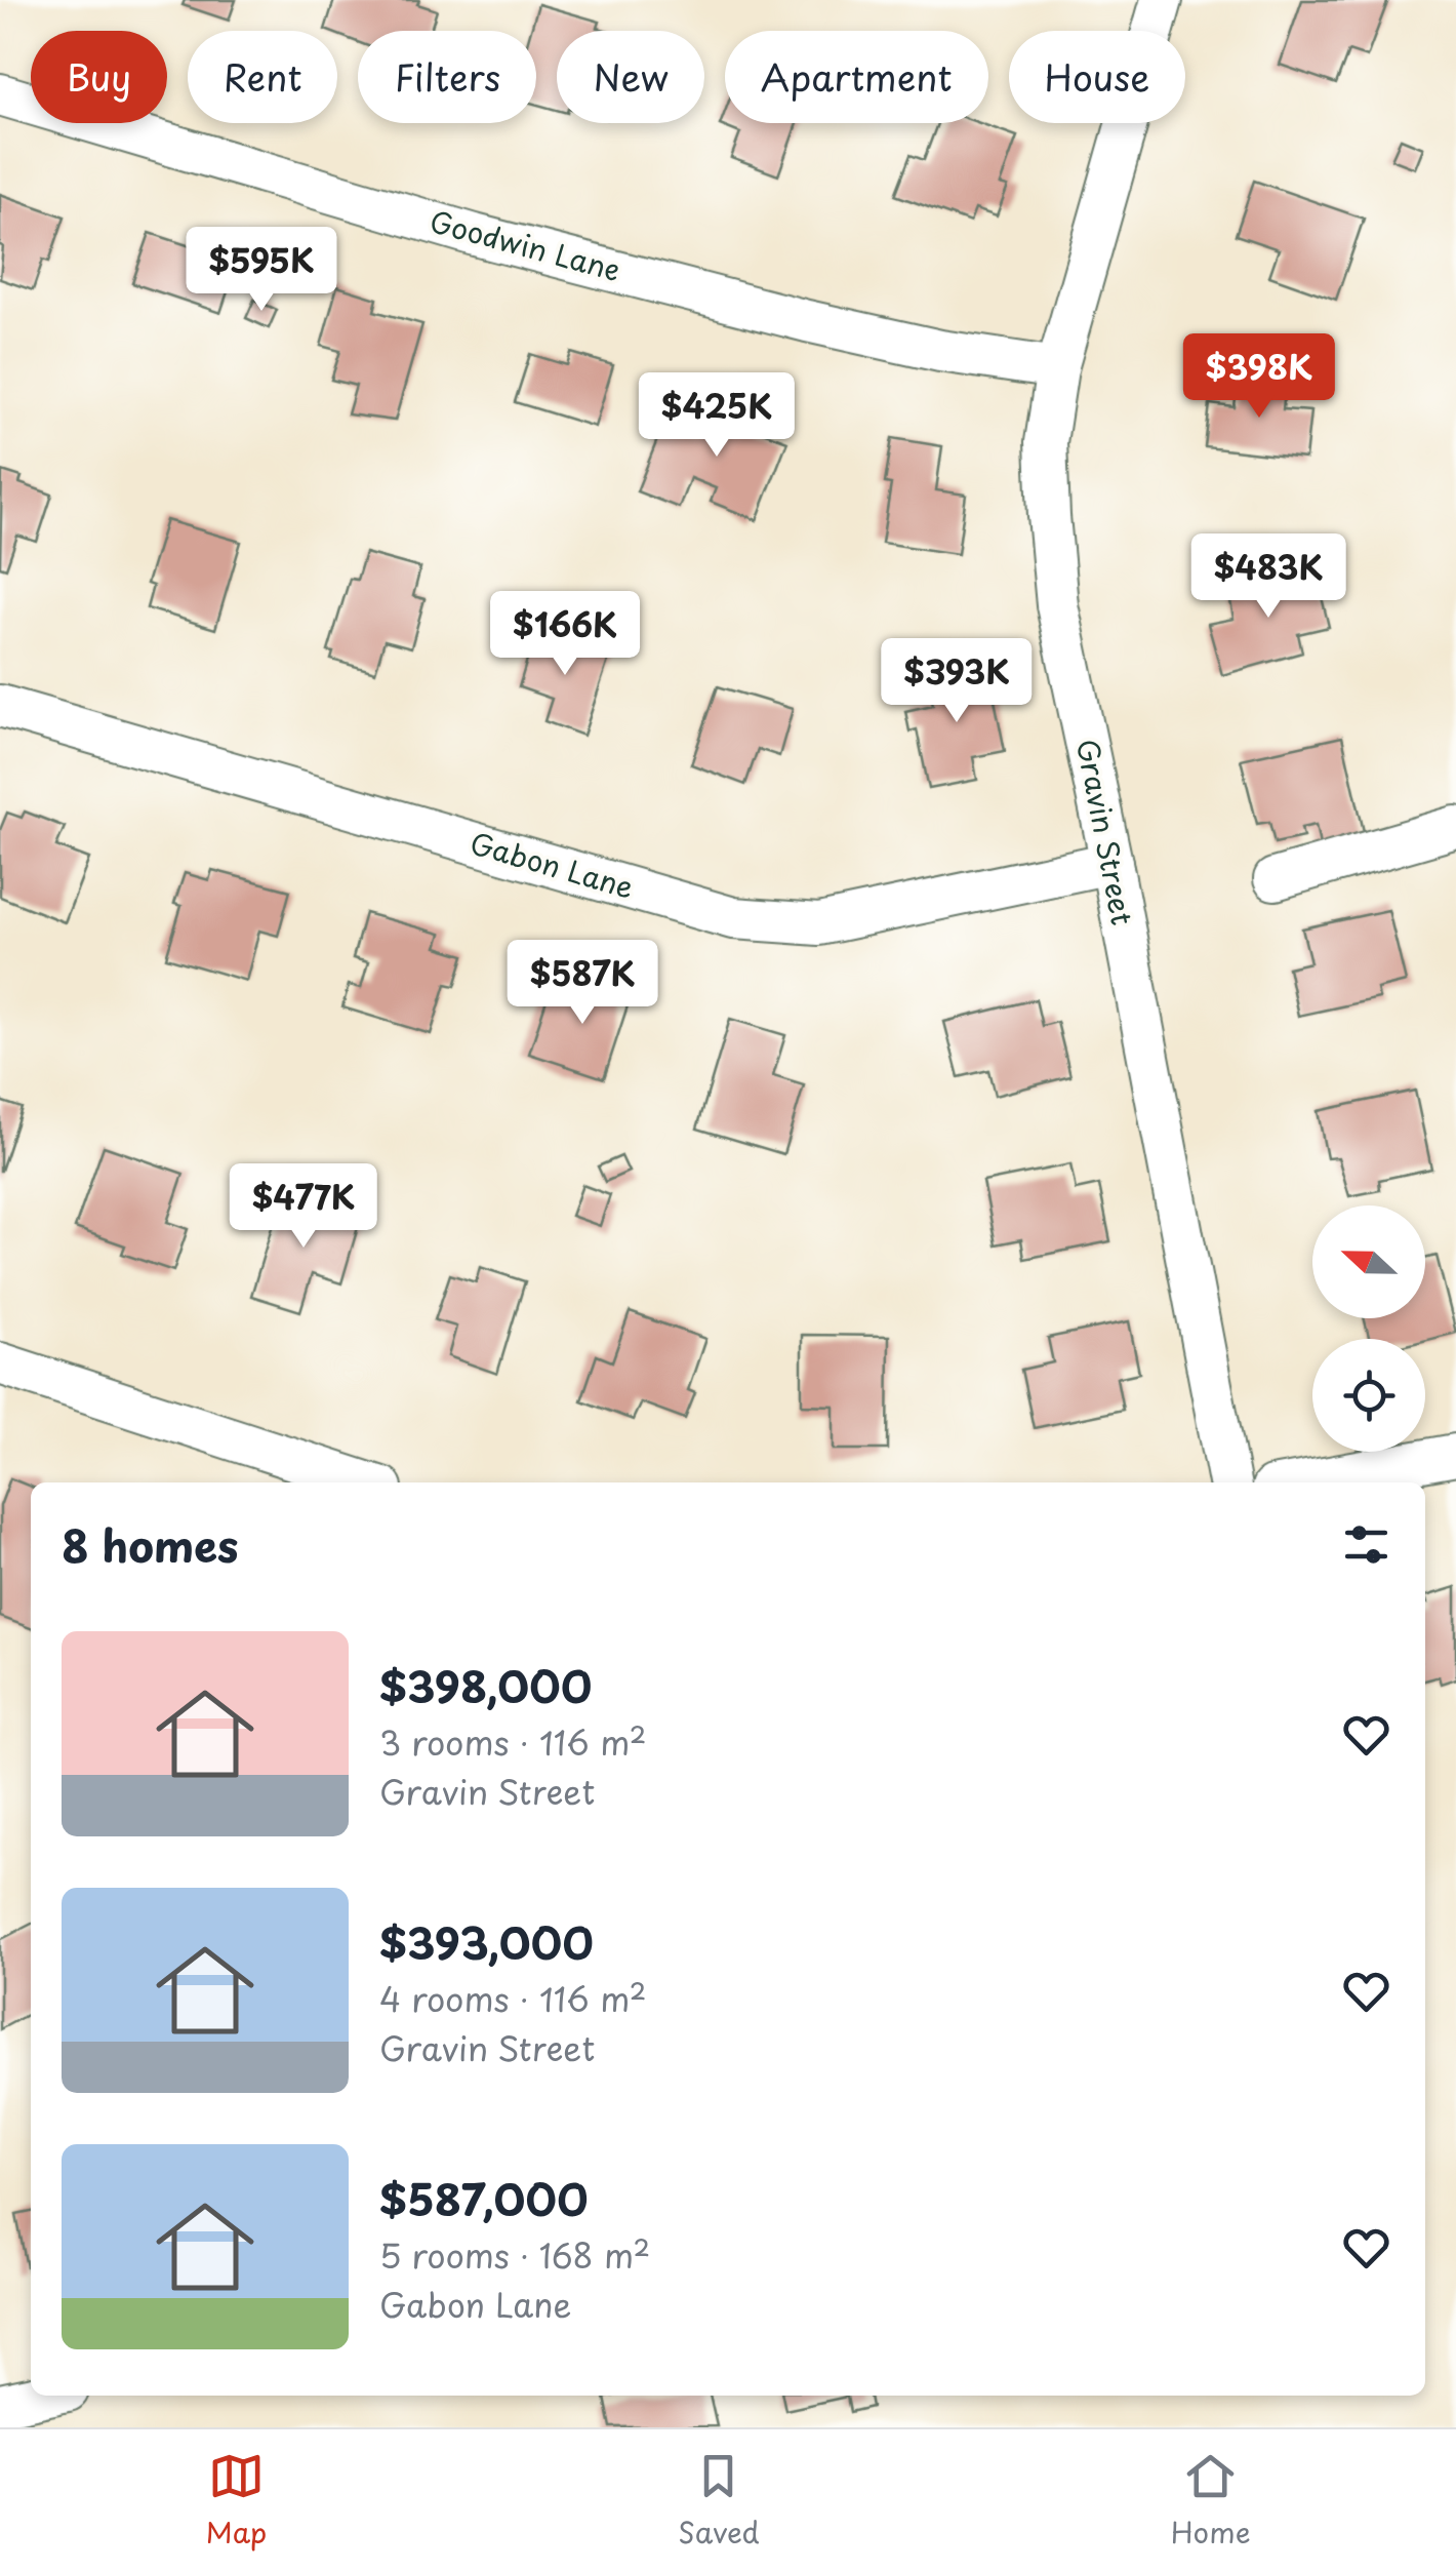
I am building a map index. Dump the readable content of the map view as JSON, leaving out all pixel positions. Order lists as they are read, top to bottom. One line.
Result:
{"streets":{"street":["Goodwin Lane","Gravin Street","Gabon Lane"]},"crossings":[["Goodwin Lane","Gravin Street"],["Gravin Street","Gabon Lane"]],"north":"left","page":{"chip":["Buy","Rent","Filters","New","Apartment","House"],"price":["$595K","$398K","$425K","$483K","$166K","$393K","$587K","$477K"],"heading":"8 homes","list":[{"name":"$398,000","note":"3 rooms · 116 m² · Gravin Street"},{"name":"$393,000","note":"4 rooms · 116 m² · Gravin Street"},{"name":"$587,000","note":"5 rooms · 168 m² · Gabon Lane"}],"tabs":["Map","Saved","Home"]}}
